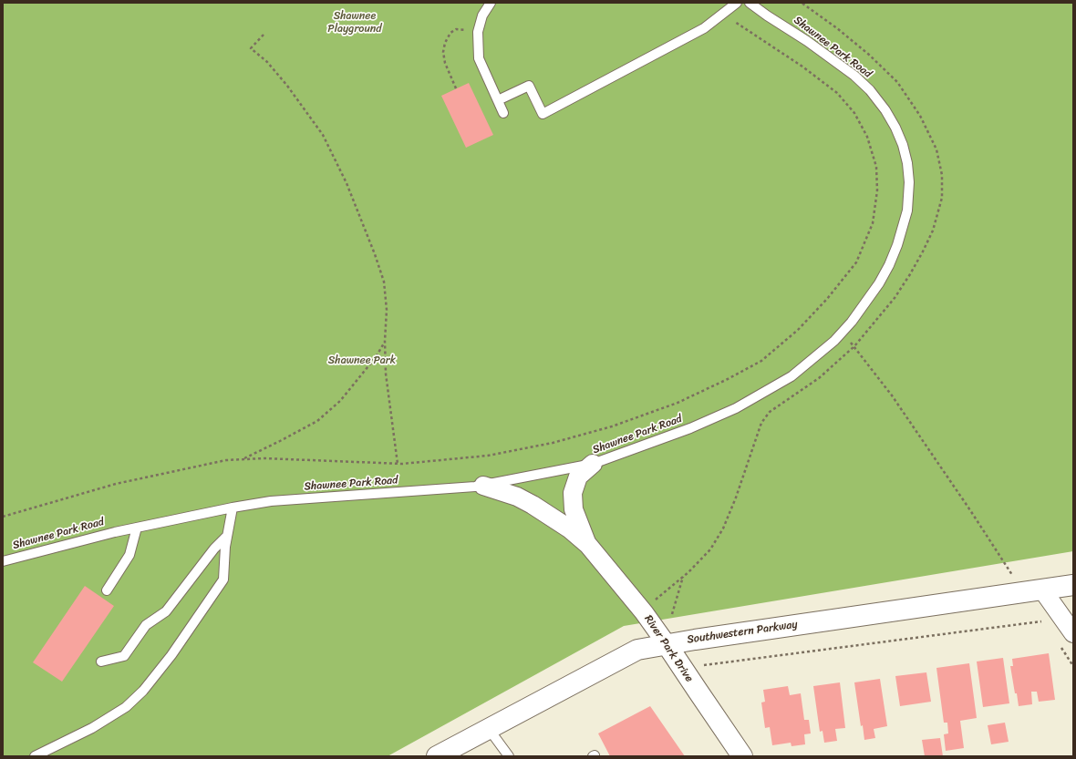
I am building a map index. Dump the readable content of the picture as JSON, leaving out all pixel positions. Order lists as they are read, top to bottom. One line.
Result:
{"streets":{"street":["Southwestern Parkway","River Park Drive"],"lane":["Shawnee Park Road"]},"crossings":[["Shawnee Park Road","River Park Drive"],["Southwestern Parkway","River Park Drive"]],"parks":["Shawnee Playground","Shawnee Park"]}
